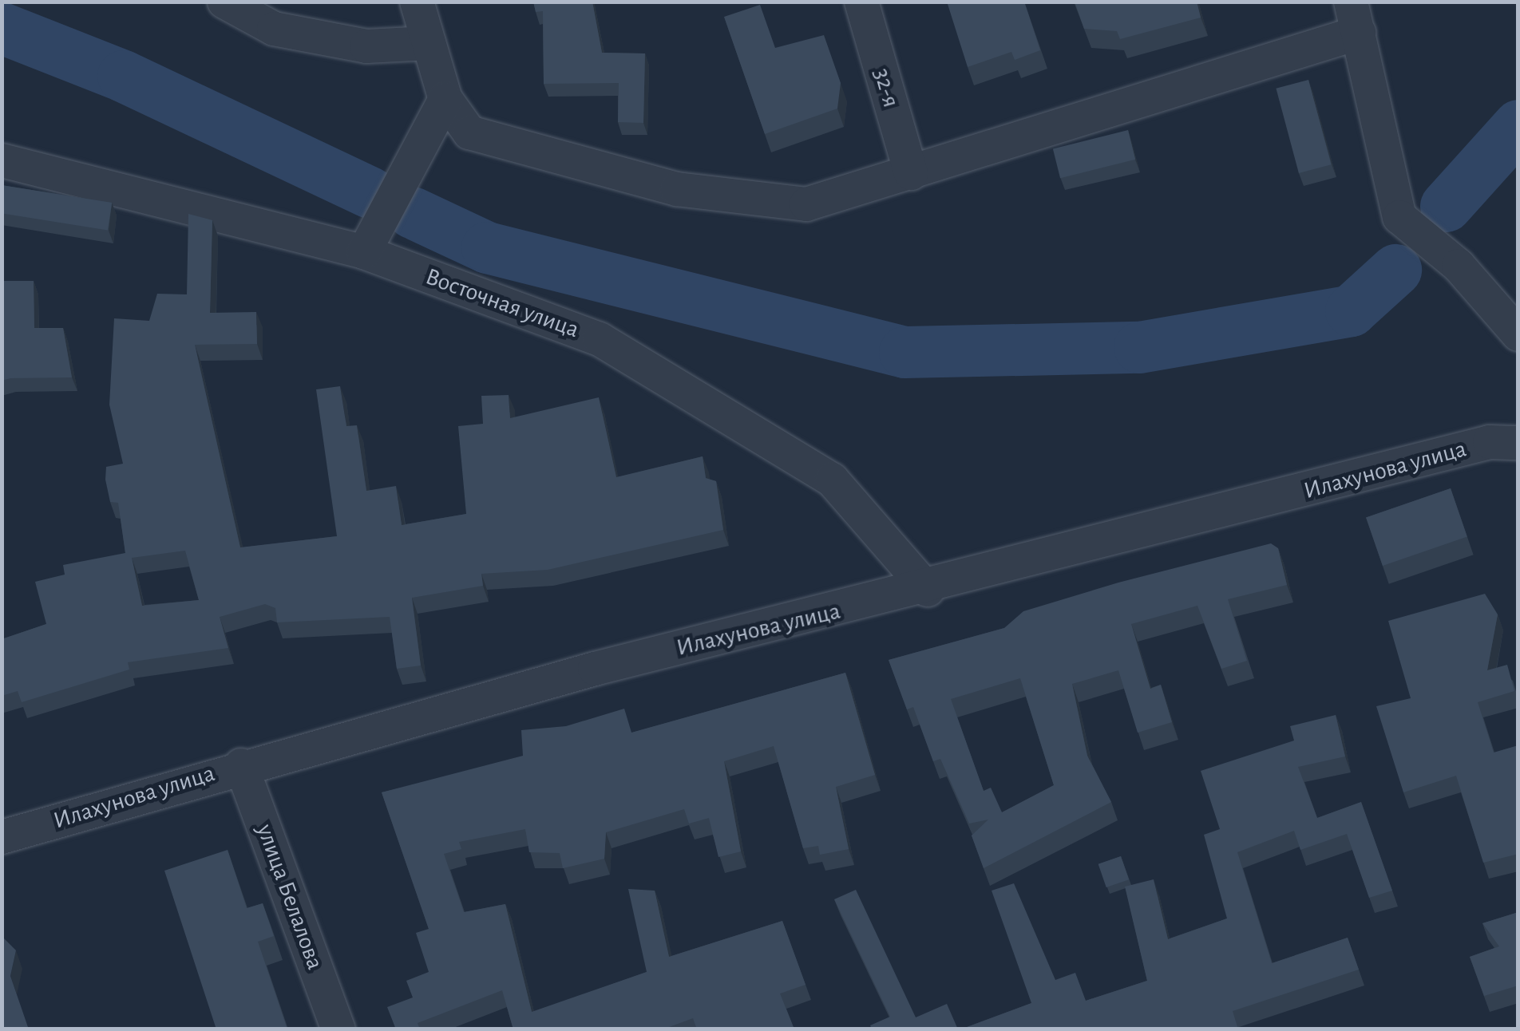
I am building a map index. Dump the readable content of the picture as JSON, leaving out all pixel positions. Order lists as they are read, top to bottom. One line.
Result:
{"streets":{"street":["32-я","Восточная улица","Илахунова улица","улица Белалова"]},"crossings":[["Восточная улица","Илахунова улица"],["Илахунова улица","улица Белалова"]]}
